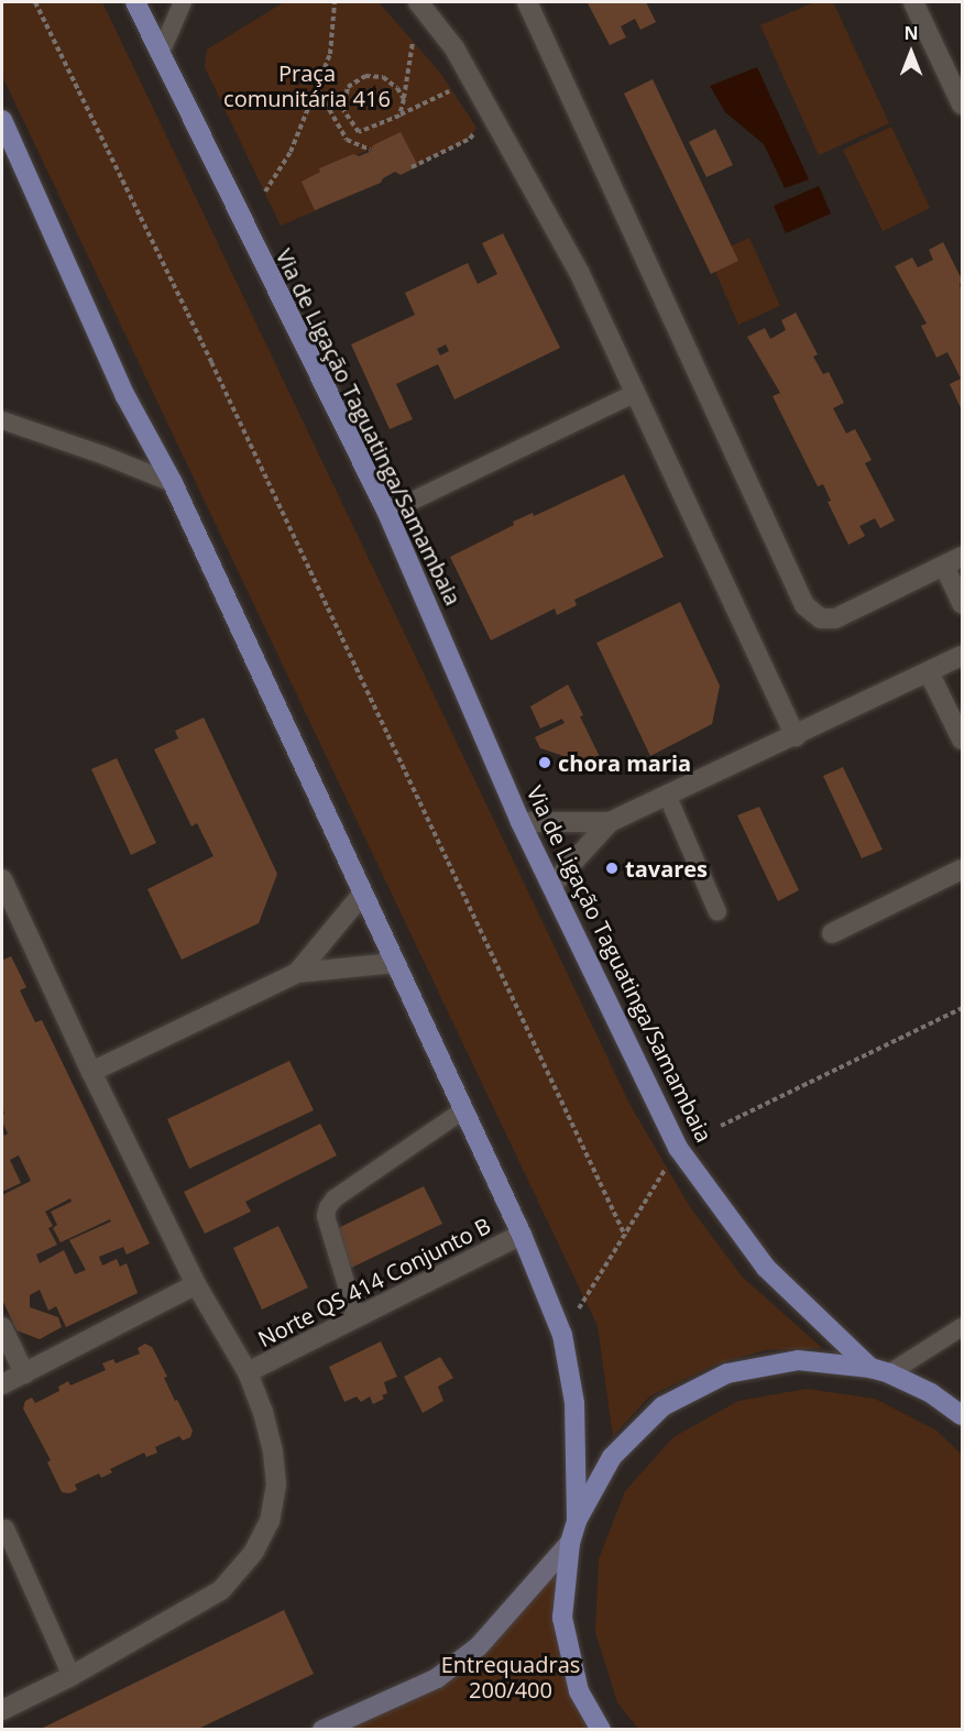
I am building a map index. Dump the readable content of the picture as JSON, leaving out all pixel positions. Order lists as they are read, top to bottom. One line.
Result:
{"streets":{"main road":["Via de Ligação Taguatinga/Samambaia"],"street":["Norte QS 414 Conjunto B"]},"parks":["Praça comunitária 416","Entrequadras 200/400"],"places":["chora maria","tavares"],"north":"top"}
